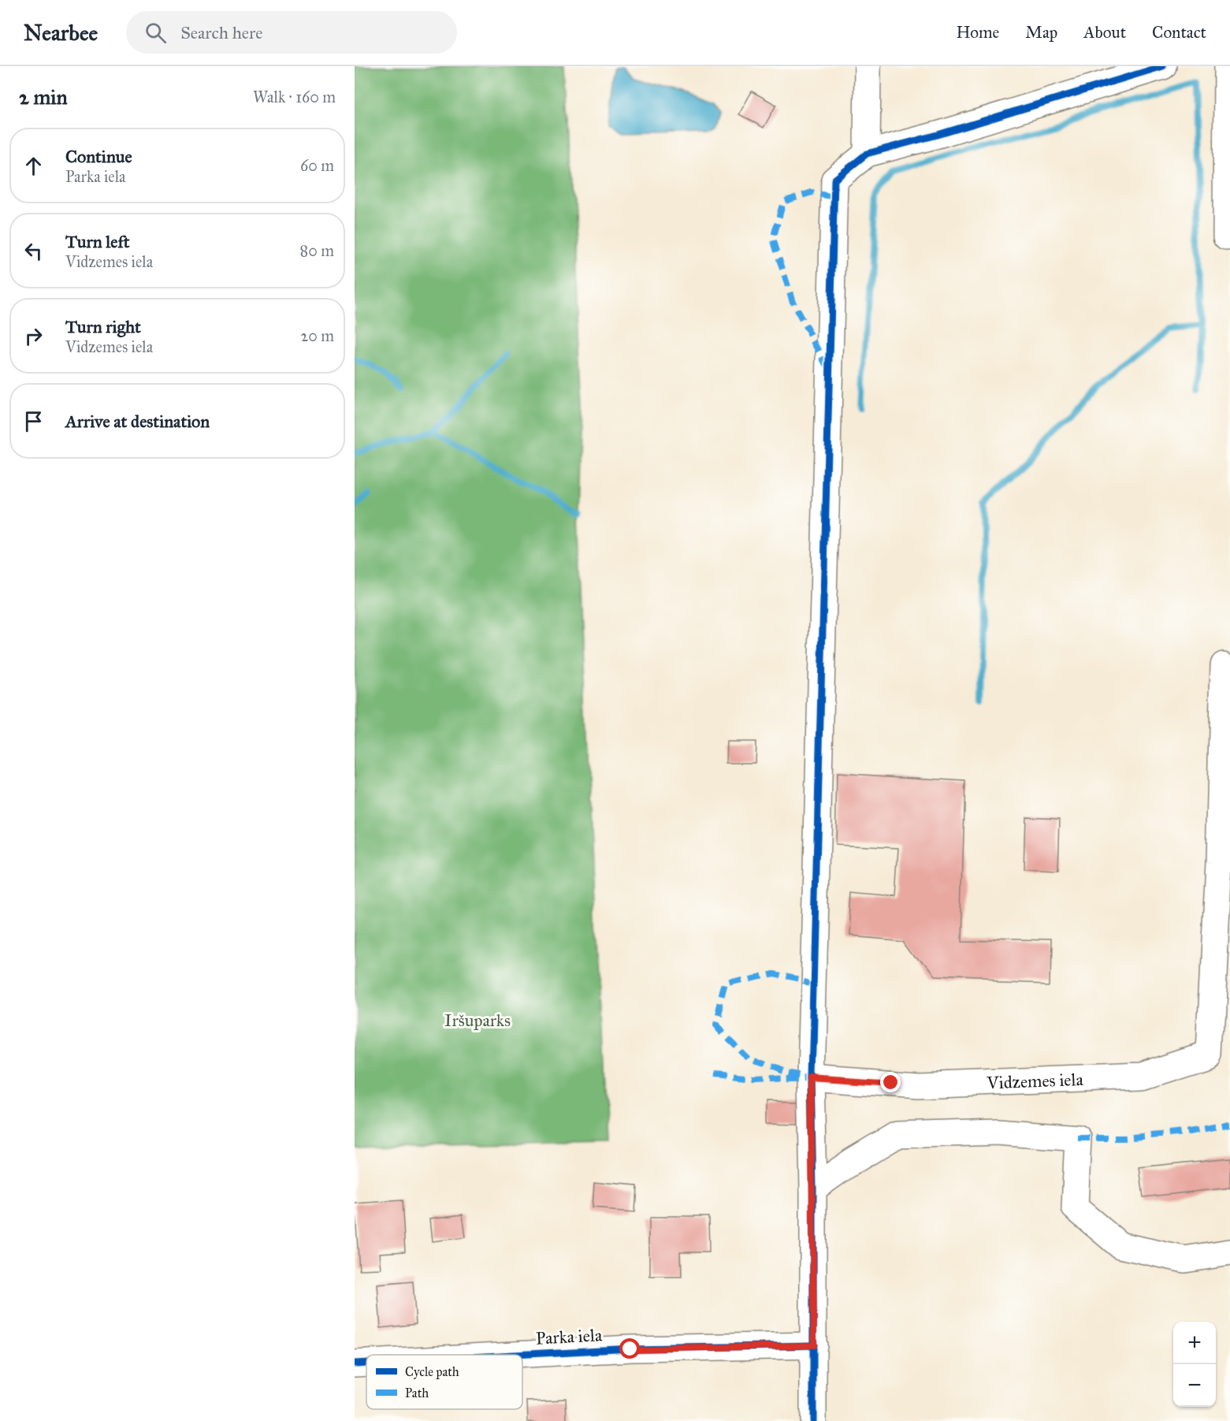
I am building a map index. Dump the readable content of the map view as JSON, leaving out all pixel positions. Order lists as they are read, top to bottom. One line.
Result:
{"streets":{"street":["Vidzemes iela","Parka iela"]},"parks":["Iršuparks"],"legend":["Cycle path","Path"],"page":{"header":"Nearbee","search":"Search here","nav":["Home","Map","About","Contact"],"heading":["2 min","Walk · 160 m"],"list":[["Continue","Parka iela","60 m"],["Turn left","Vidzemes iela","80 m"],["Turn right","Vidzemes iela","20 m"],"Arrive at destination"],"map_buttons":["+","−"]}}
